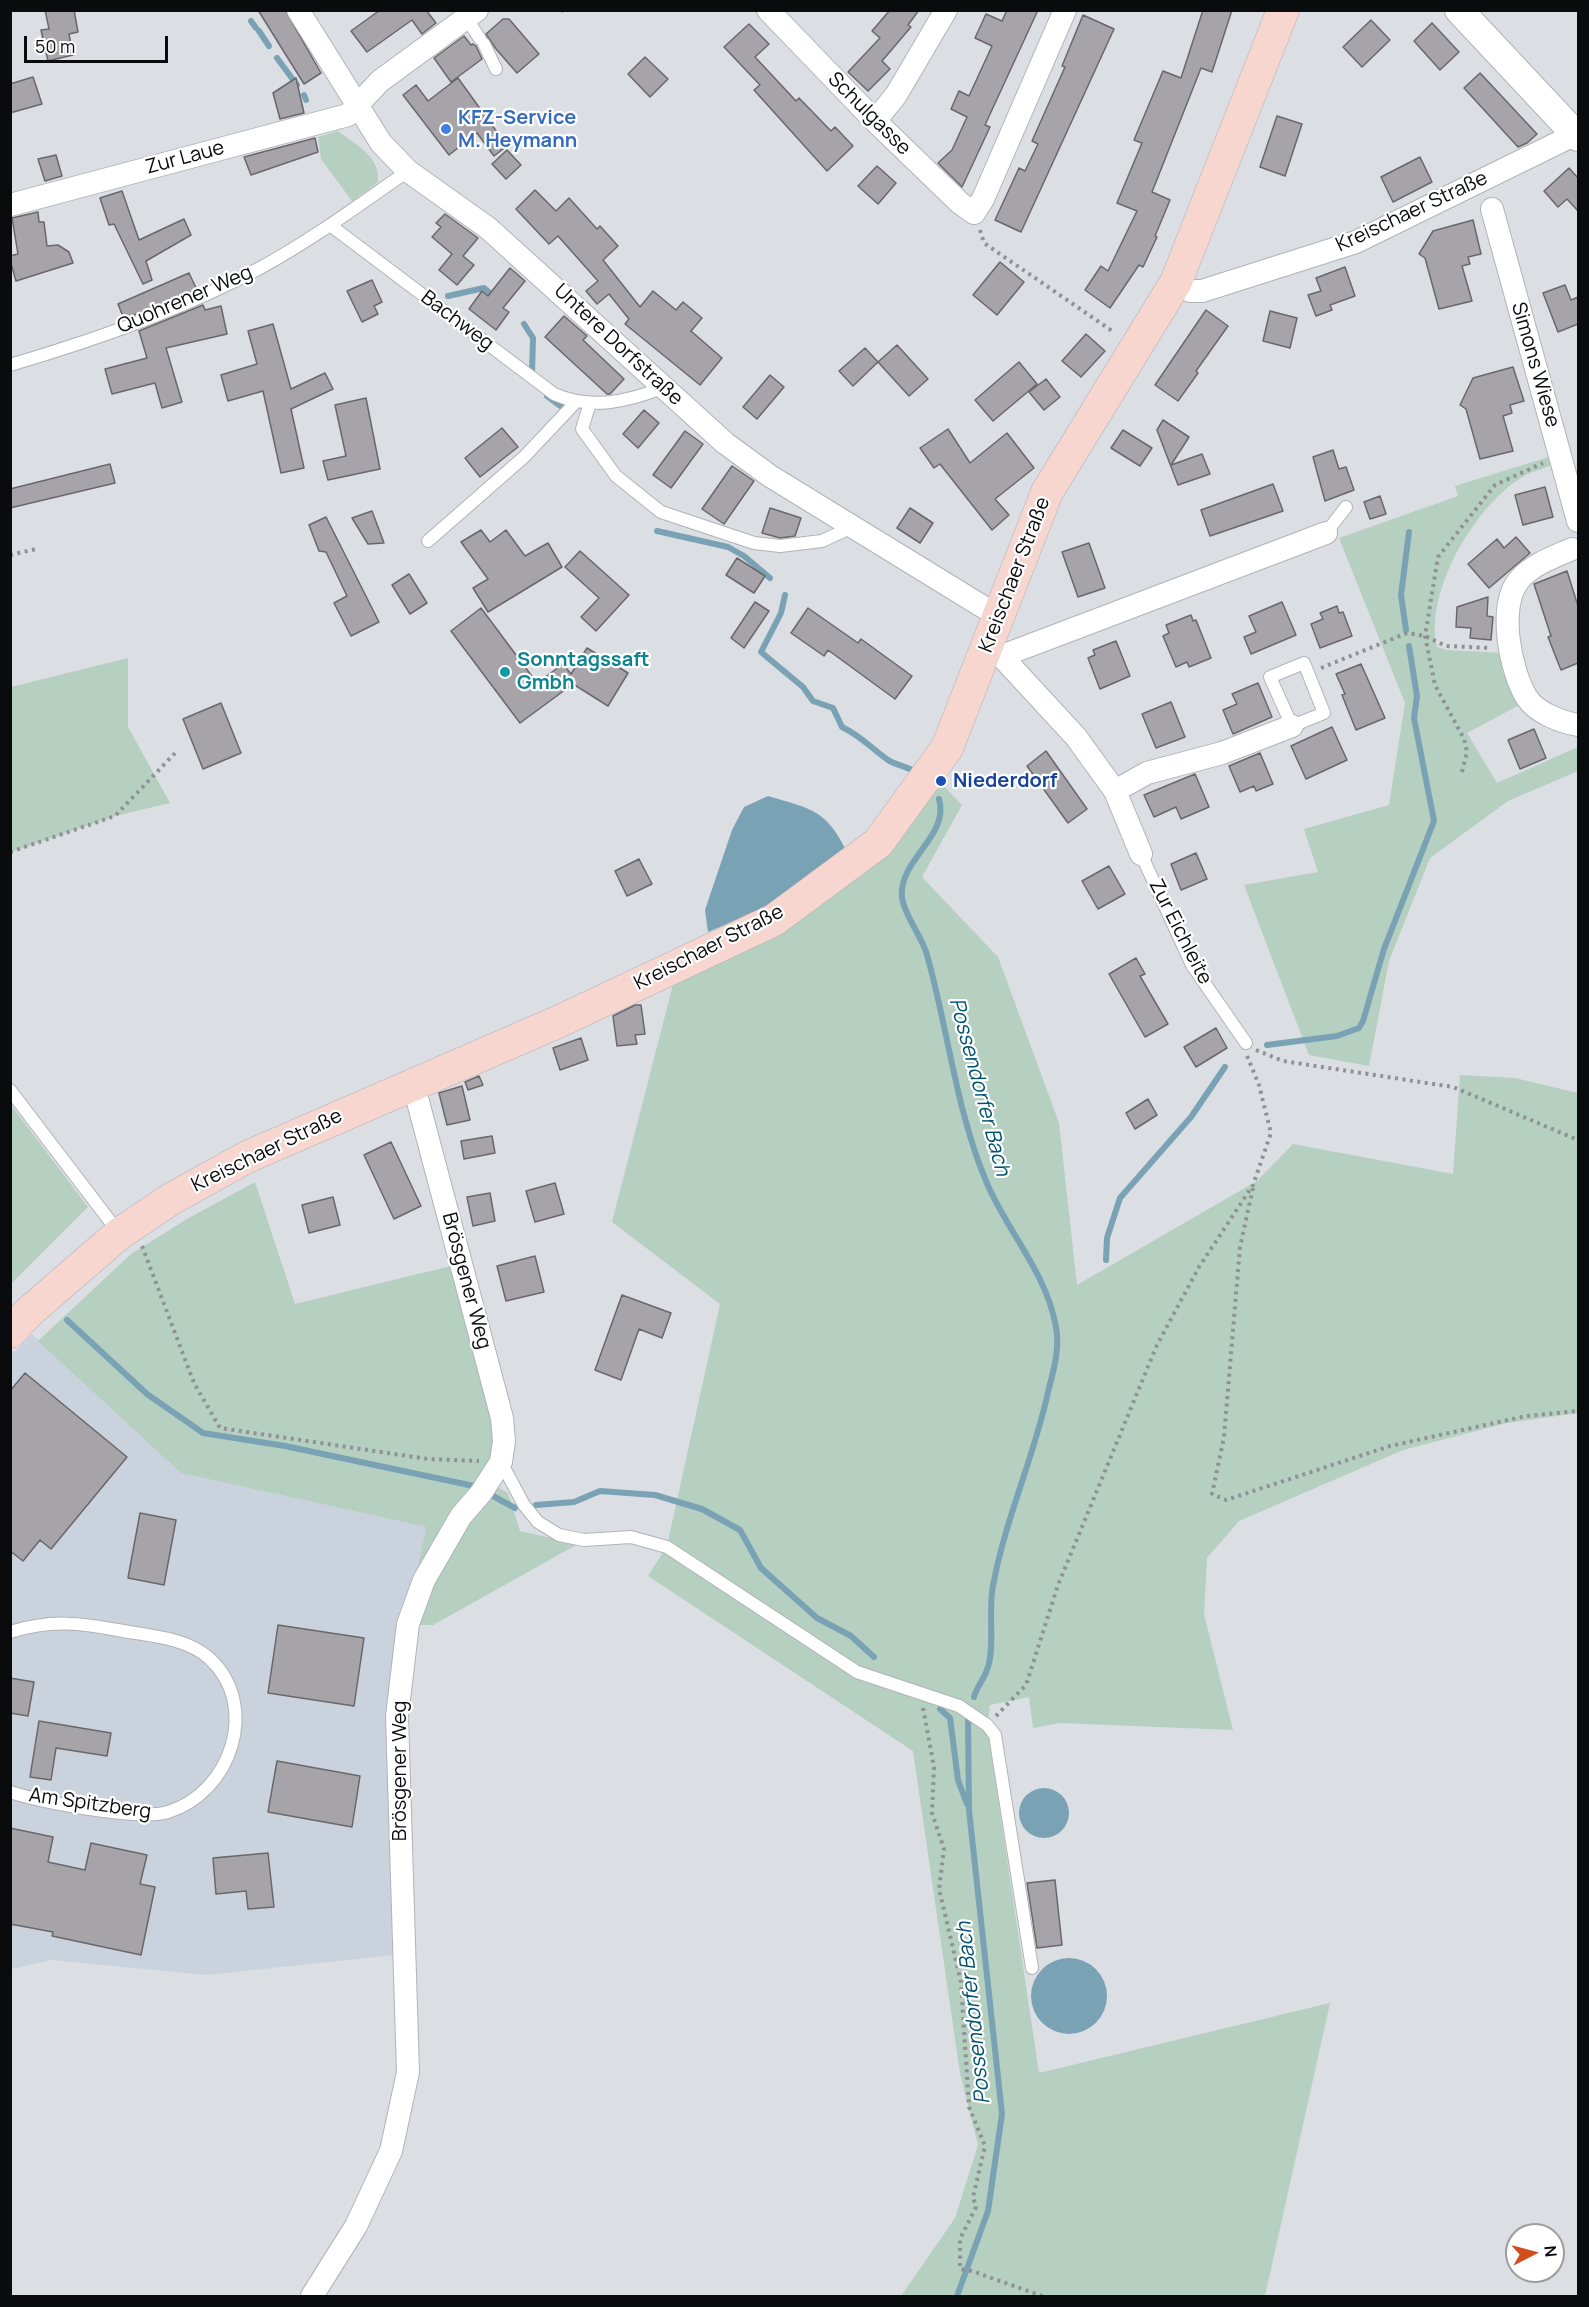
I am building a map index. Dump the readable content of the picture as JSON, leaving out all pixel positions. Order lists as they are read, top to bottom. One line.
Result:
{"streets":{"main road":["Kreischaer Straße"],"street":["Schulgasse","Zur Laue","Untere Dorfstraße","Simons Wiese","Zur Eichleite","Brösgener Weg"],"lane":["Quohrener Weg","Bachweg","Am Spitzberg"]},"crossings":[["Zur Laue","Untere Dorfstraße"],["Kreischaer Straße","Untere Dorfstraße"],["Kreischaer Straße","Zur Eichleite"],["Kreischaer Straße","Brösgener Weg"],["Quohrener Weg","Bachweg"],["Quohrener Weg","Untere Dorfstraße"],["Bachweg","Untere Dorfstraße"],["Untere Dorfstraße","Zur Eichleite"]],"water":["Possendorfer Bach"],"places":["KFZ-Service M. Heymann","Sonntagssaft Gmbh","Niederdorf"],"scale_bar":"50 m","north":"right"}
